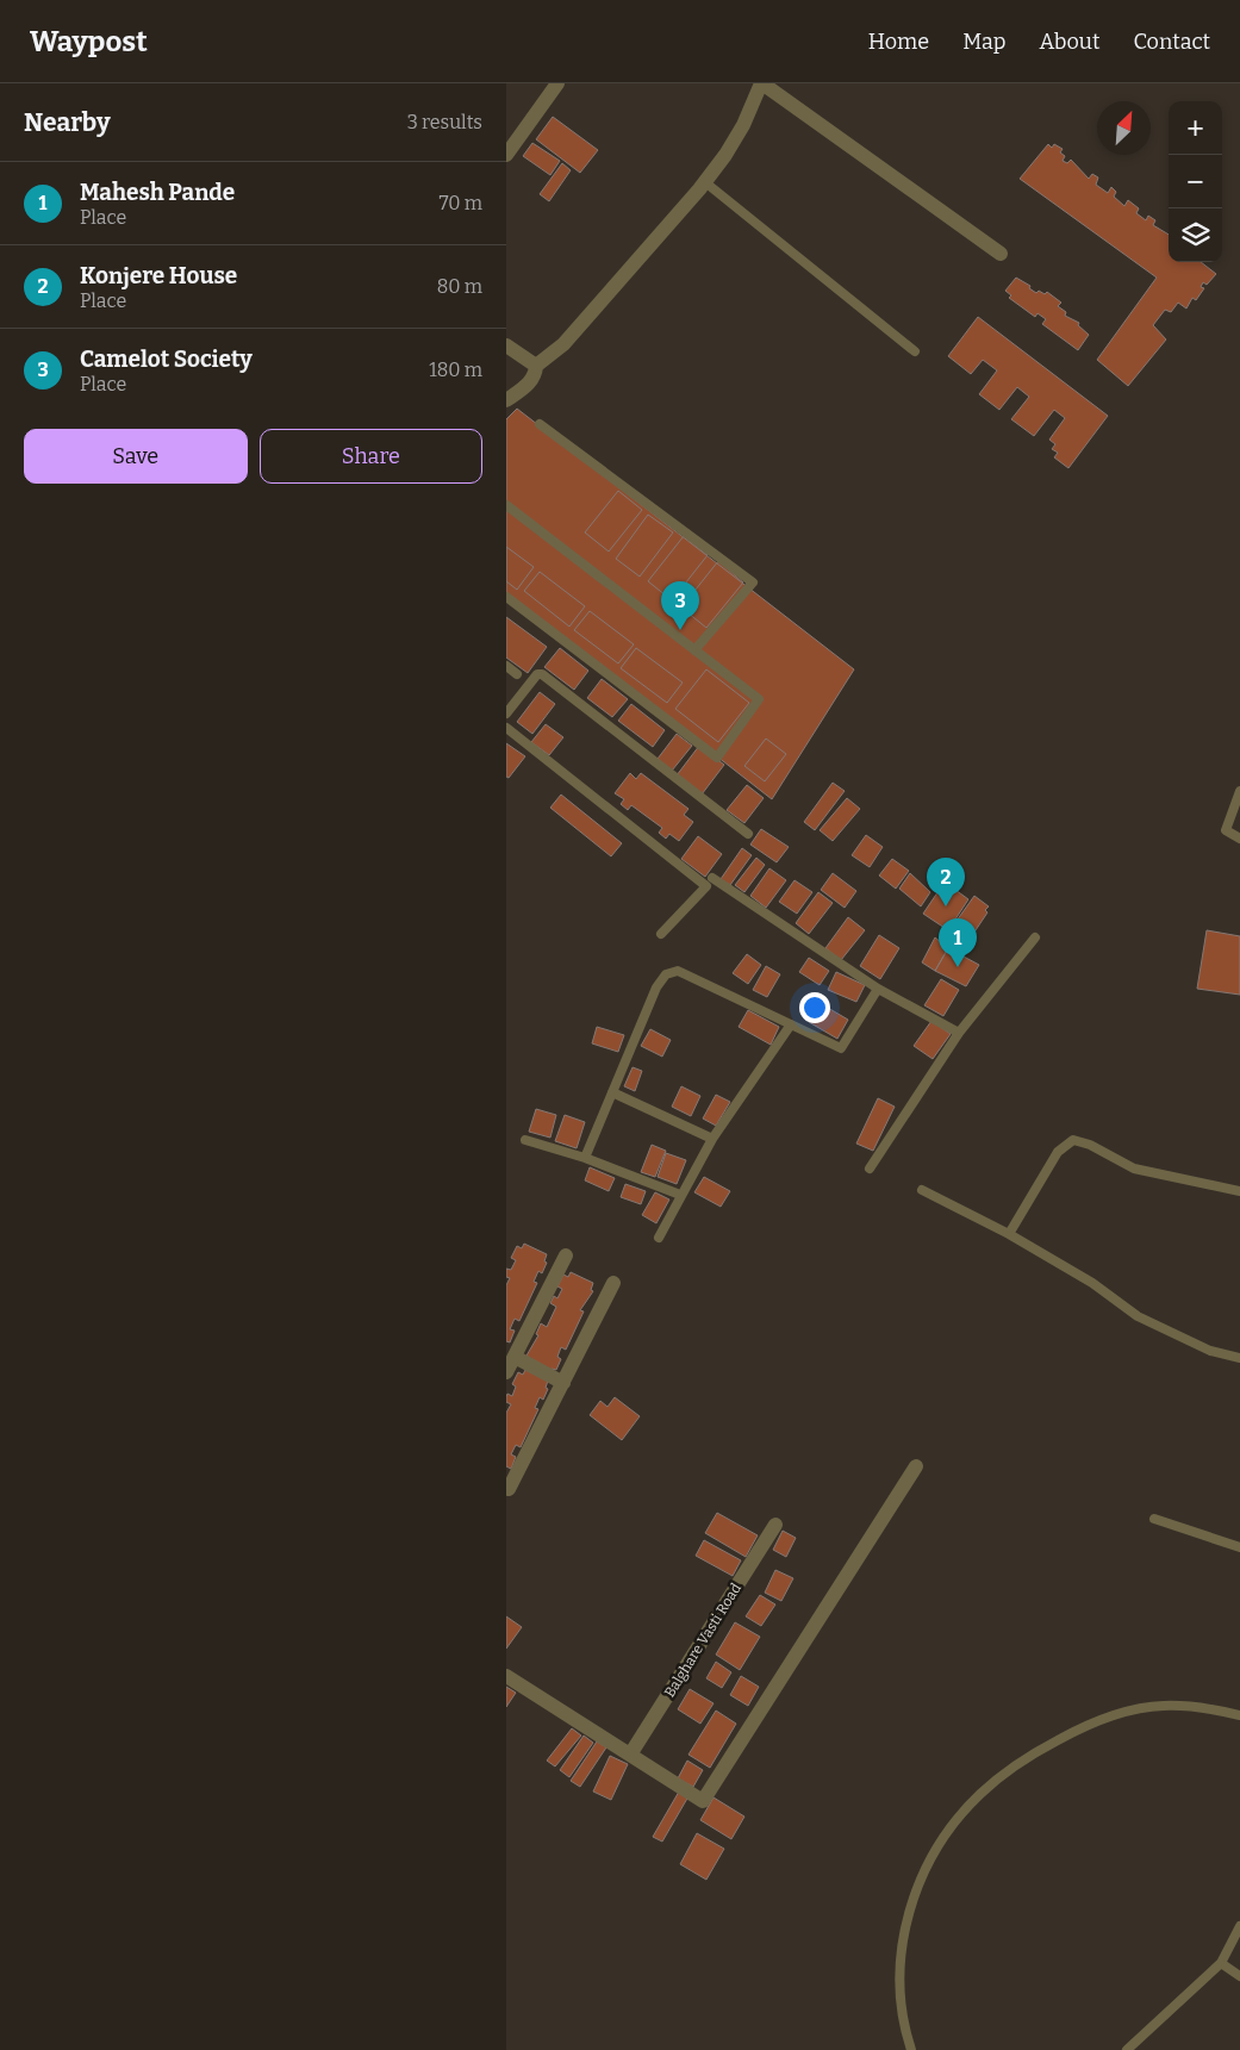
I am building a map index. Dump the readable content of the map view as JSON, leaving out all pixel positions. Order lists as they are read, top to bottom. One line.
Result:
{"streets":{"street":["Balghare Vasti Road"]},"north":"top right","page":{"header":"Waypost","nav":["Home","Map","About","Contact"],"heading":["Nearby","3 results"],"map_buttons":["+","−"],"list":[{"mark":"1","name":"Mahesh Pande","note":"Place","value":"70 m"},{"mark":"2","name":"Konjere House","note":"Place","value":"80 m"},{"mark":"3","name":"Camelot Society","note":"Place","value":"180 m"}],"buttons":["Save","Share"],"pins":["3","2","1"]}}
